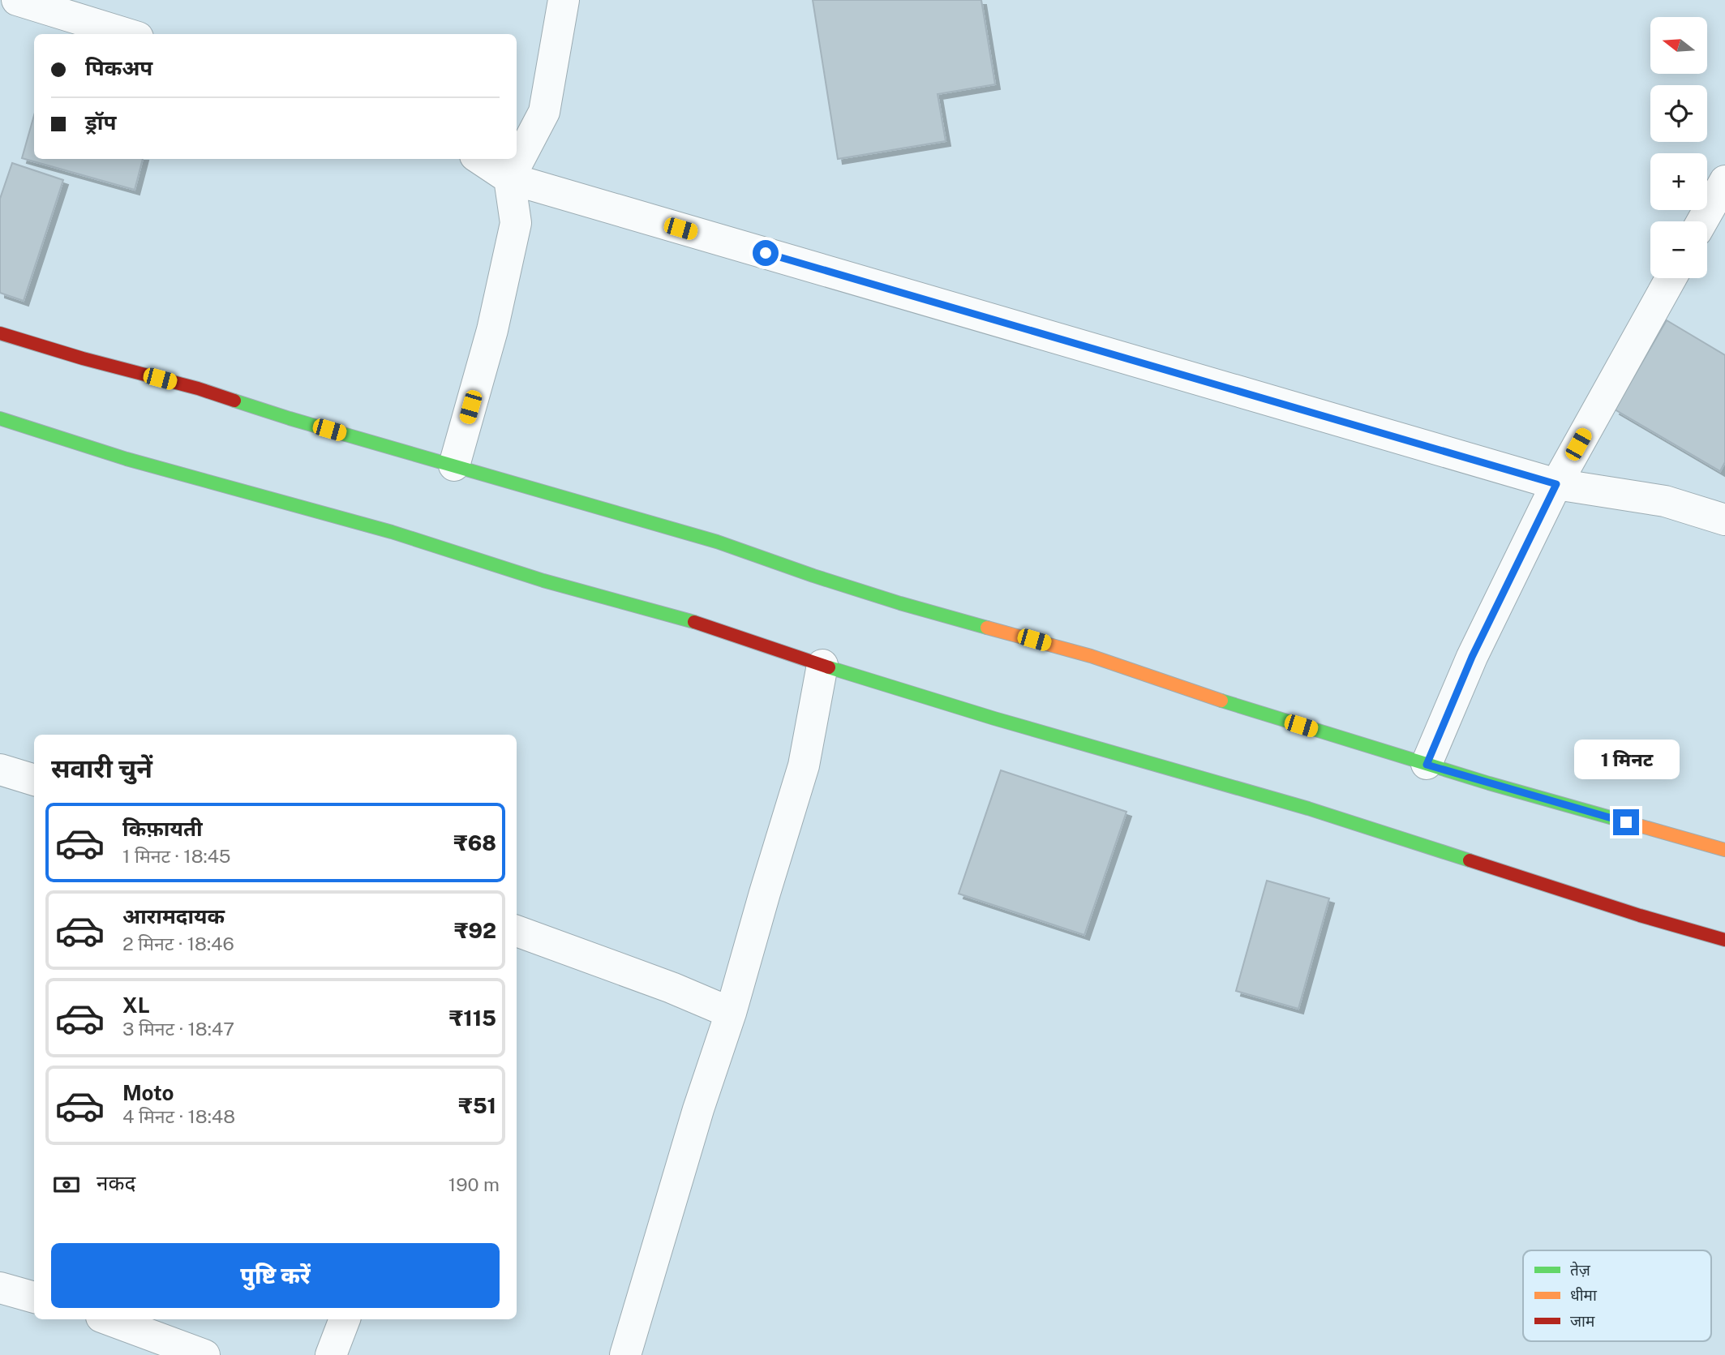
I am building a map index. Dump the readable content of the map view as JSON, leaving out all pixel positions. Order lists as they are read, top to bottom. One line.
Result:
{"legend":["तेज़","धीमा","जाम"],"north":"left","page":{"map_buttons":["+","−"],"banner":["पिकअप","ड्रॉप"],"heading":"सवारी चुनें","bubble":"1 मिनट","list":[{"name":"किफ़ायती","note":"1 मिनट · 18:45","value":"₹68"},{"name":"आरामदायक","note":"2 मिनट · 18:46","value":"₹92"},{"name":"XL","note":"3 मिनट · 18:47","value":"₹115"},{"name":"Moto","note":"4 मिनट · 18:48","value":"₹51"}],"pay":["नकद","190 m"],"buttons":"पुष्टि करें"}}
